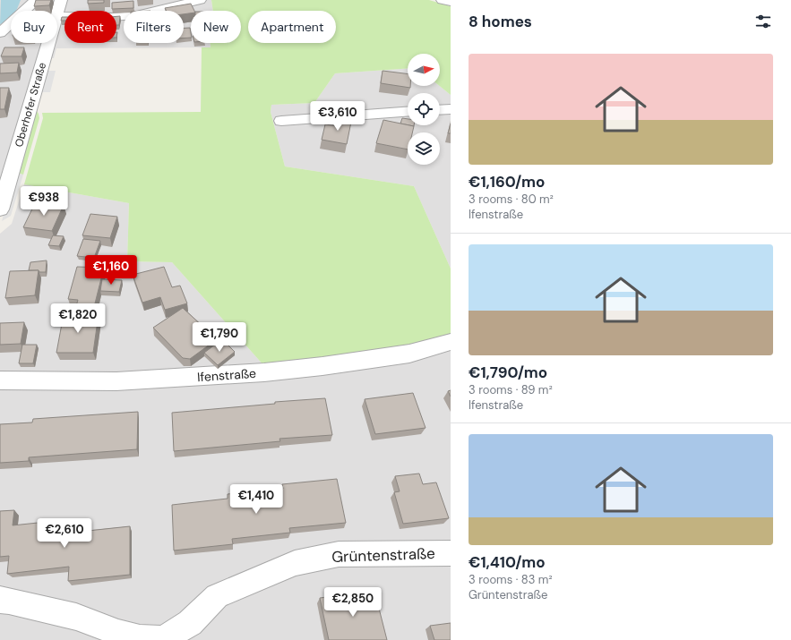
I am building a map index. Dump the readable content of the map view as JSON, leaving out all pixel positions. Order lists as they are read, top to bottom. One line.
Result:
{"streets":{"street":["Oberhofer Straße","Ifenstraße","Grüntenstraße"]},"north":"right","page":{"heading":"8 homes","chip":["Buy","Rent","Filters","New","Apartment"],"list":[{"name":"€1,160/mo","note":"3 rooms · 80 m² · Ifenstraße"},{"name":"€1,790/mo","note":"3 rooms · 89 m² · Ifenstraße"},{"name":"€1,410/mo","note":"3 rooms · 83 m² · Grüntenstraße"}],"price":["€3,610","€938","€1,160","€1,820","€1,790","€1,410","€2,610","€2,850"]}}
